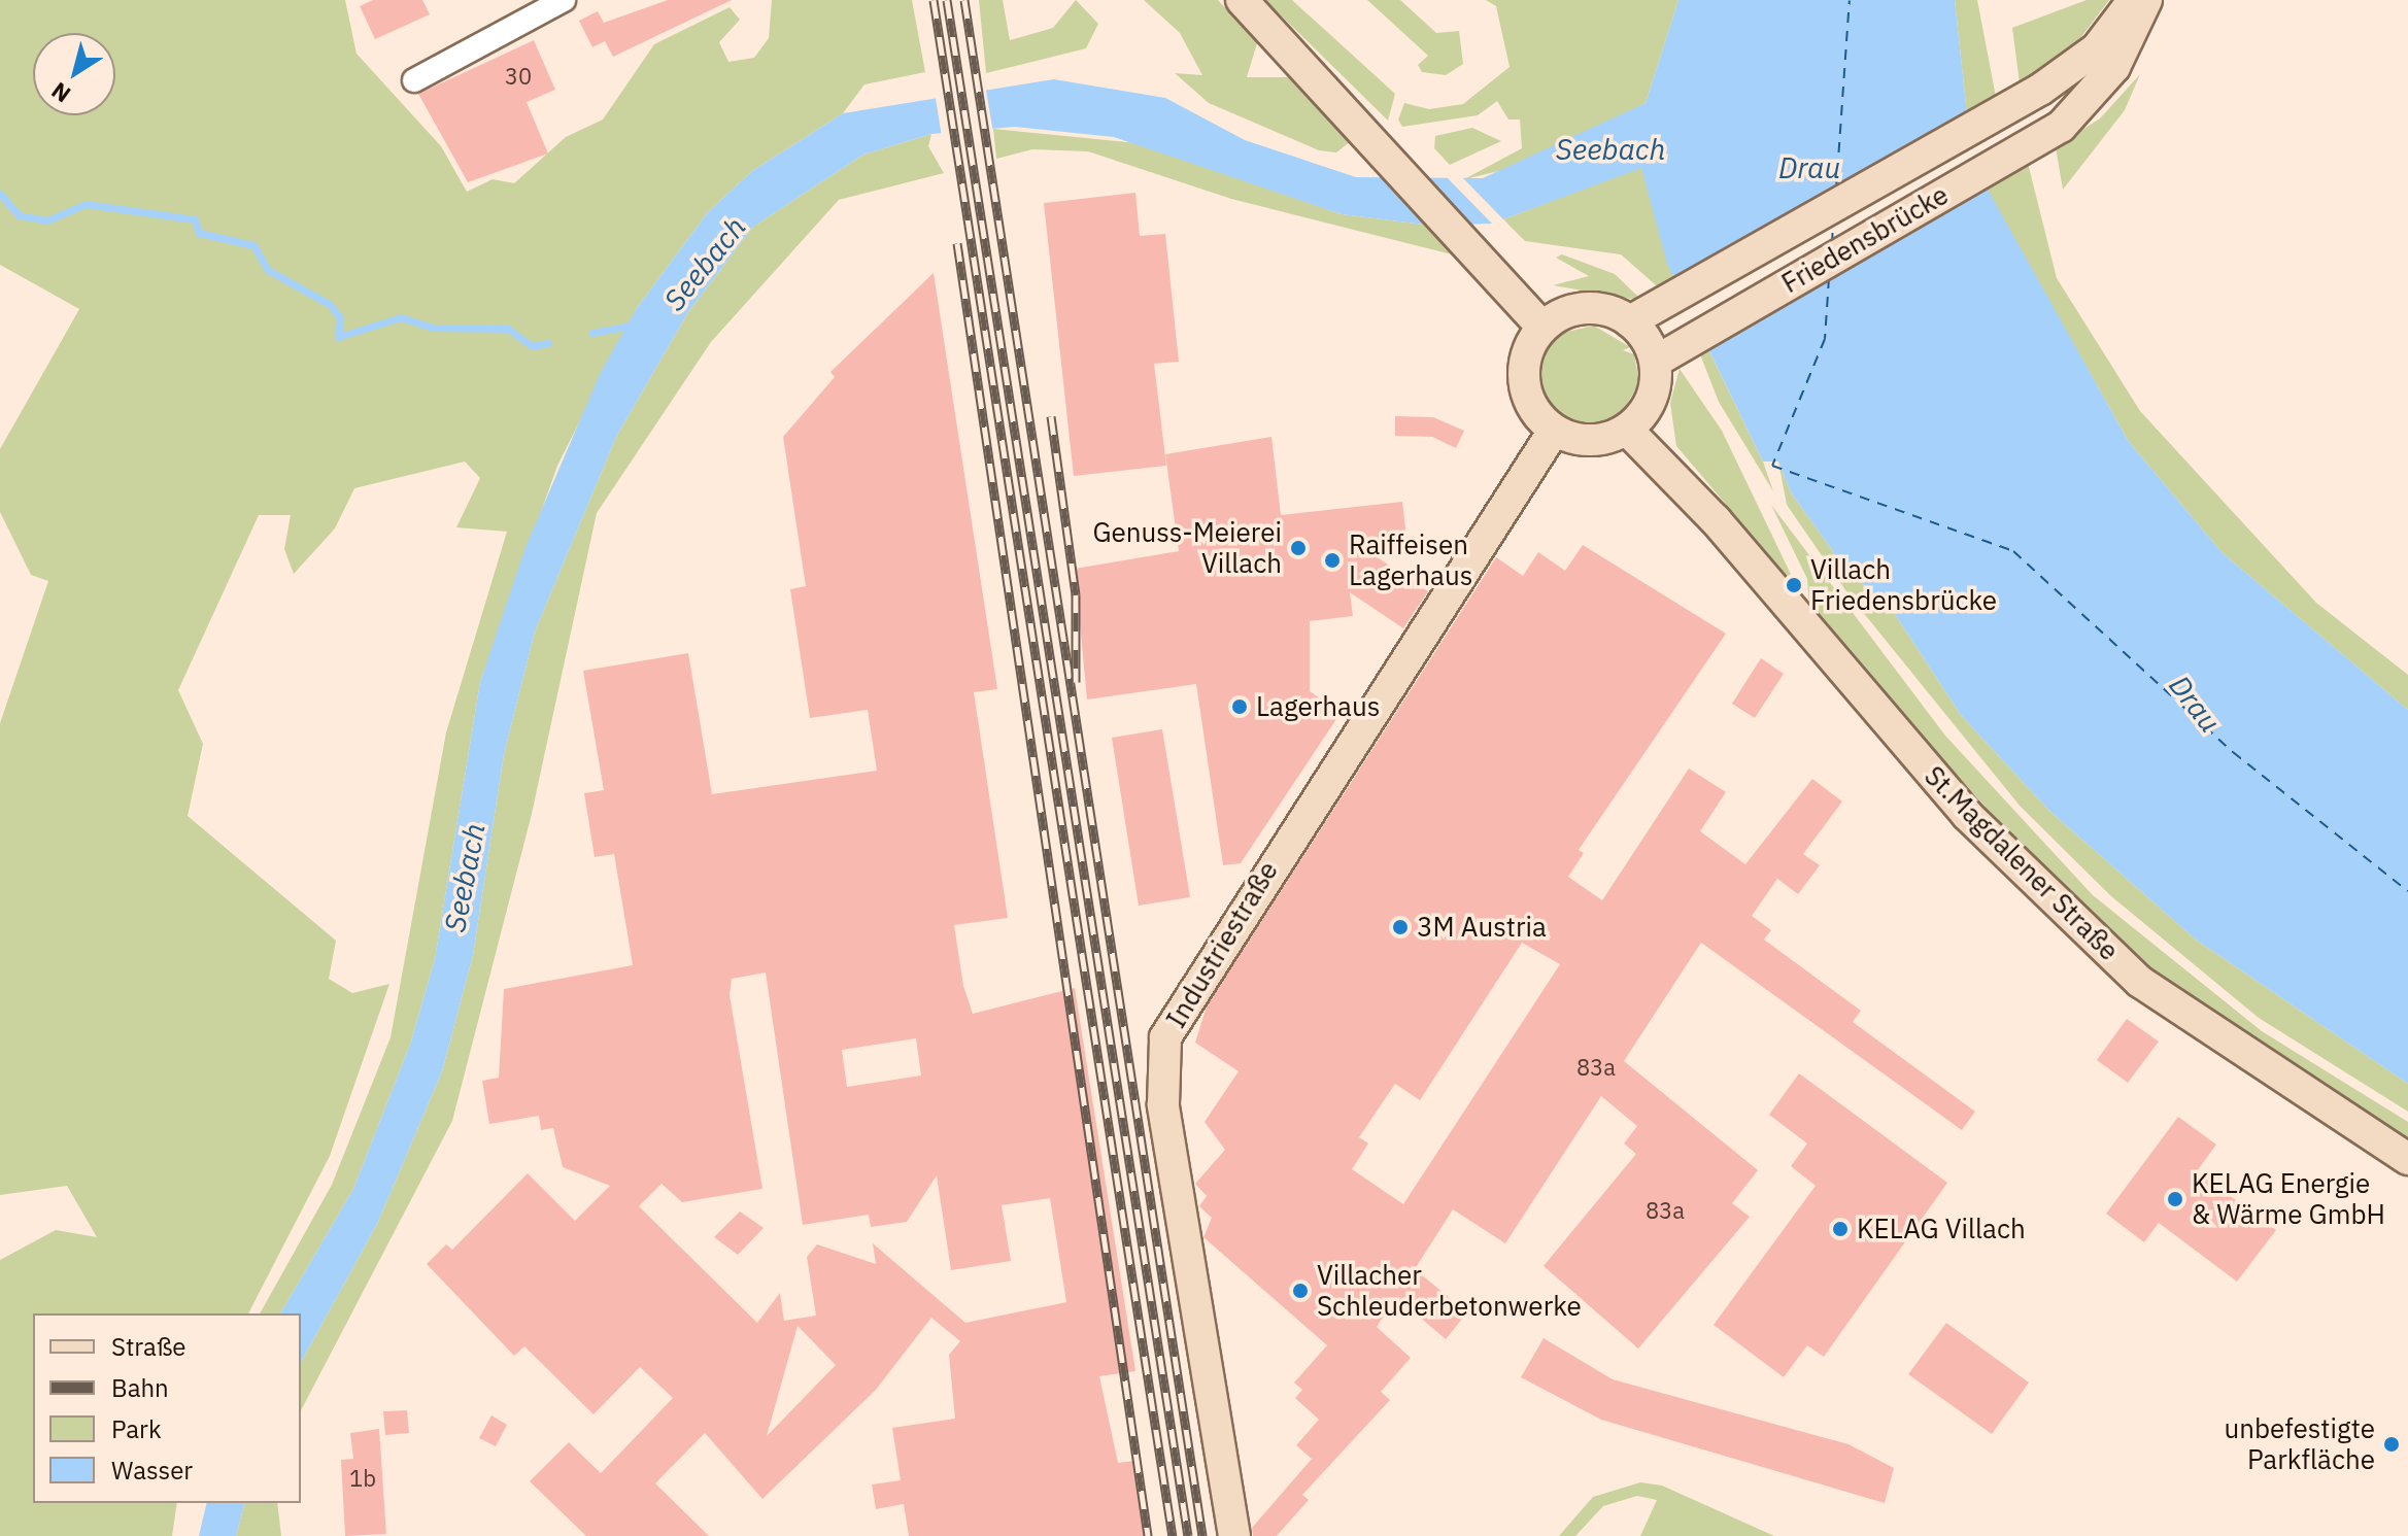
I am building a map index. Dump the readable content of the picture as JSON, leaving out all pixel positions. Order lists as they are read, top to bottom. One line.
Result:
{"streets":{"street":["Friedensbrücke","St.Magdalener Straße","Industriestraße"]},"crossings":[["Friedensbrücke","St.Magdalener Straße"],["Friedensbrücke","Industriestraße"],["St.Magdalener Straße","Industriestraße"]],"water":["Seebach","Drau"],"places":["Genuss-Meierei Villach","Raiffeisen Lagerhaus","Villach Friedensbrücke","Lagerhaus","3M Austria","KELAG Energie & Wärme GmbH","KELAG Villach","Villacher Schleuderbetonwerke","unbefestigte Parkfläche"],"house_numbers":["30","83a","83a","1b"],"legend":["Straße","Bahn","Park","Wasser"],"north":"bottom left"}
